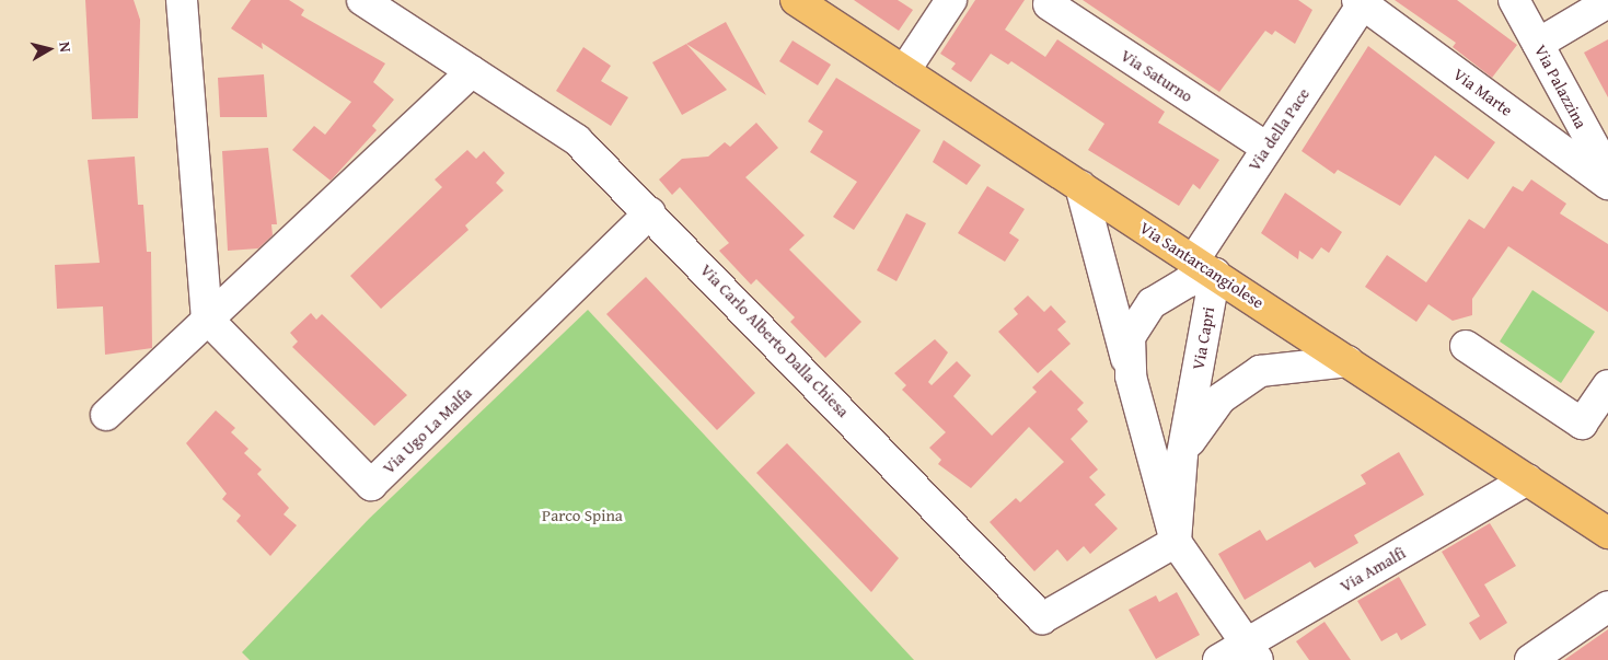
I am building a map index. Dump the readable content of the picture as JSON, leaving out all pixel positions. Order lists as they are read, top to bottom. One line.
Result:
{"streets":{"main road":["Via Santarcangiolese"],"street":["Via Saturno","Via Palazzina","Via Marte","Via della Pace","Via Capri","Via Carlo Alberto Dalla Chiesa","Via Ugo La Malfa","Via Amalfi"]},"crossings":[["Via Saturno","Via della Pace"],["Via Marte","Via della Pace"],["Via della Pace","Via Santarcangiolese"],["Via della Pace","Via Capri"],["Via Santarcangiolese","Via Capri"],["Via Santarcangiolese","Via Amalfi"],["Via Capri","Via Carlo Alberto Dalla Chiesa"],["Via Carlo Alberto Dalla Chiesa","Via Ugo La Malfa"]],"parks":["Parco Spina"],"north":"right"}
